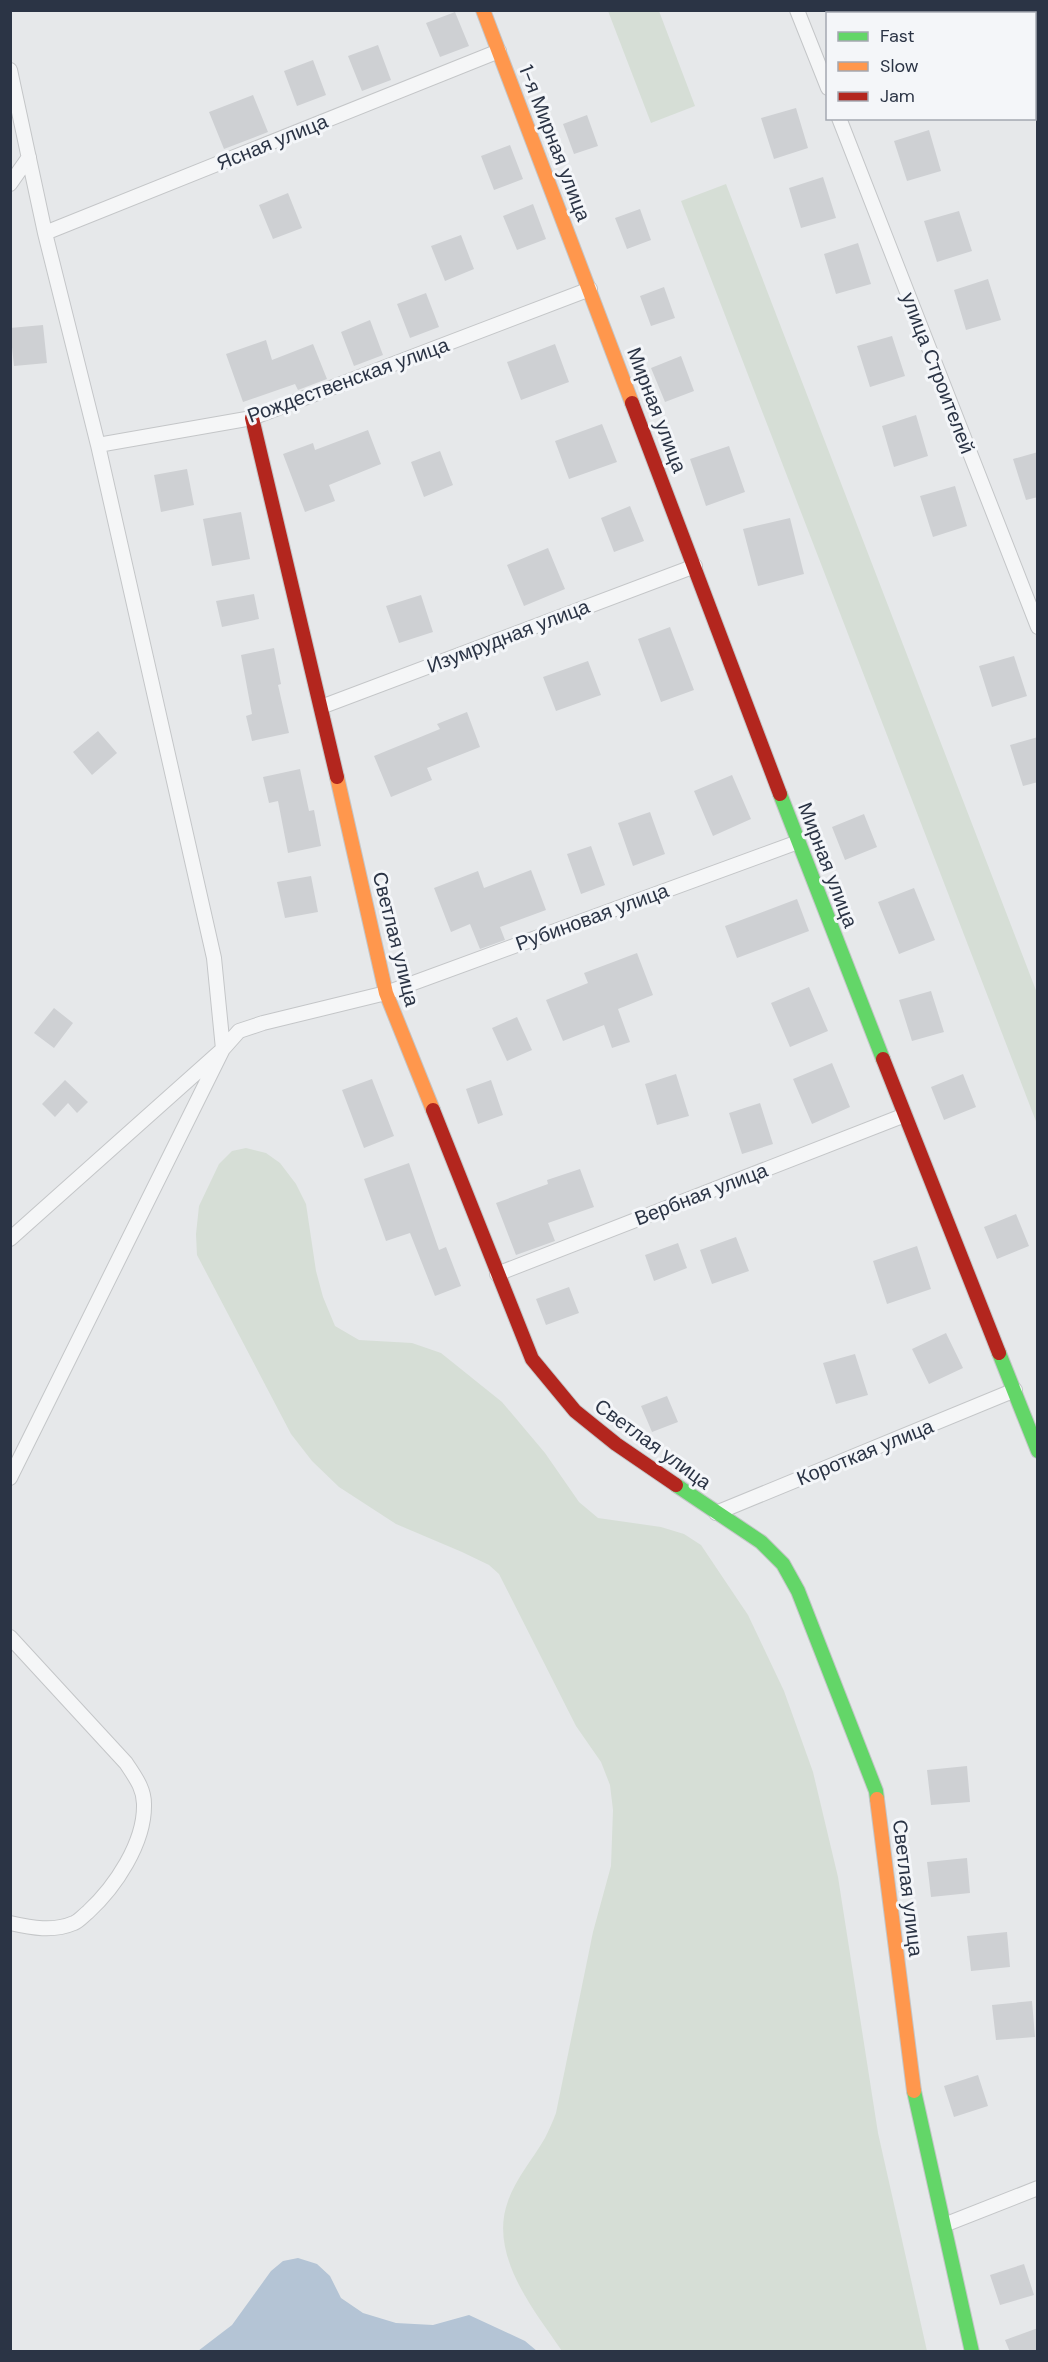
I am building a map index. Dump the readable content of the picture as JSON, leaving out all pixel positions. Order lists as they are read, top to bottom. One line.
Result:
{"streets":{"street":["Ясная улица","1-я Мирная улица","улица Строителей","Рождественская улица","Мирная улица","Изумрудная улица","Рубиновая улица","Светлая улица","Вербная улица","Короткая улица"]},"crossings":[["Ясная улица","1-я Мирная улица"],["1-я Мирная улица","Рождественская улица"],["1-я Мирная улица","Мирная улица"],["Рождественская улица","Мирная улица"],["Рождественская улица","Светлая улица"],["Мирная улица","Изумрудная улица"],["Мирная улица","Рубиновая улица"],["Мирная улица","Вербная улица"],["Мирная улица","Короткая улица"],["Изумрудная улица","Светлая улица"],["Рубиновая улица","Светлая улица"],["Светлая улица","Вербная улица"],["Светлая улица","Короткая улица"]],"legend":["Fast","Slow","Jam"]}
